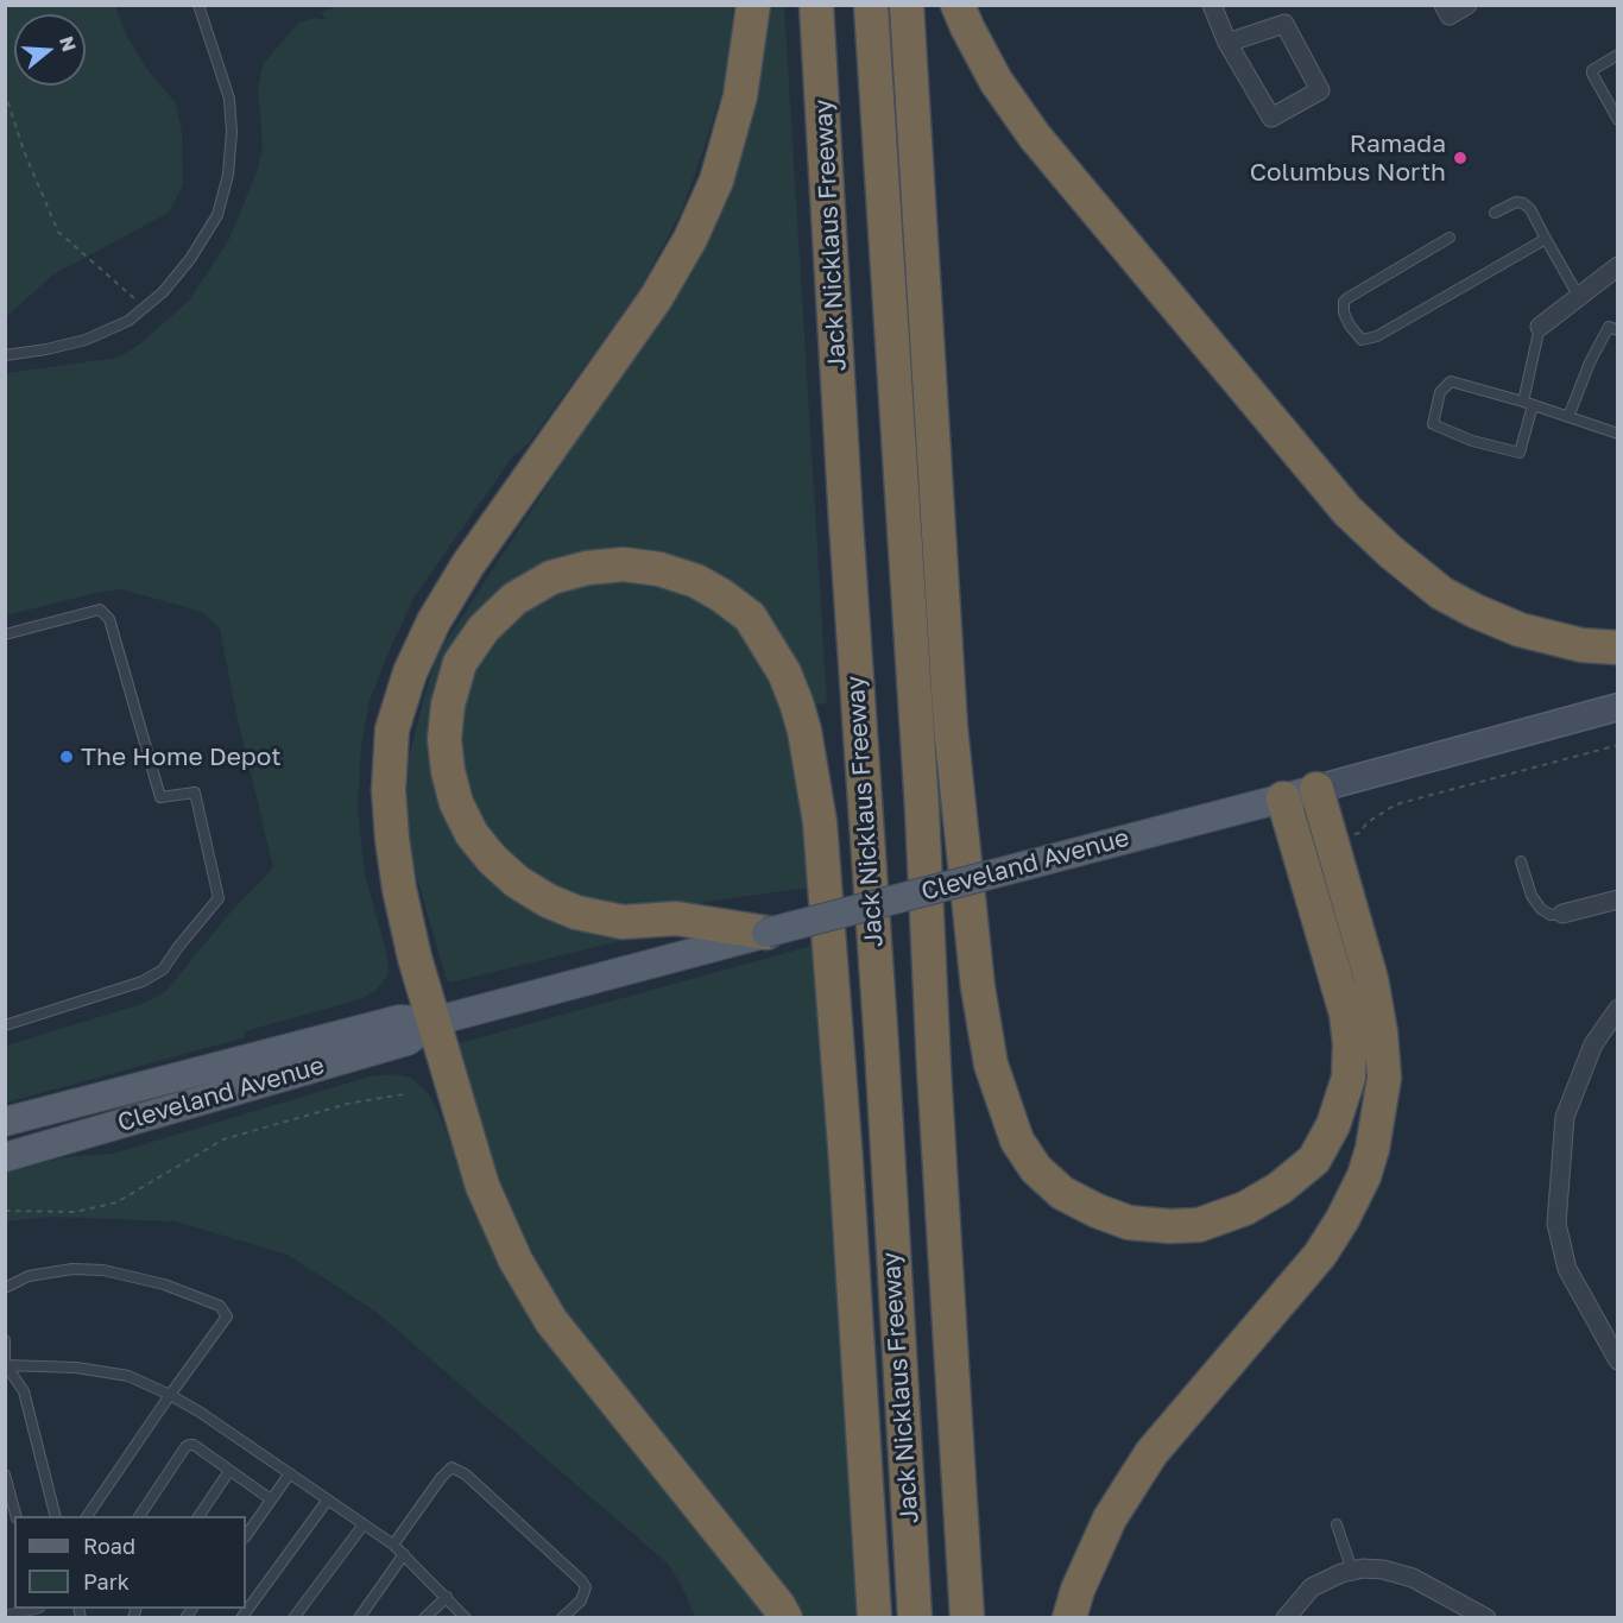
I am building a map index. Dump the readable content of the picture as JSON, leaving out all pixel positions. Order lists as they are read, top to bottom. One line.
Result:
{"streets":{"highway":["Jack Nicklaus Freeway"],"main road":["Cleveland Avenue"]},"places":["Ramada Columbus North","The Home Depot"],"legend":["Road","Park"],"north":"right"}
